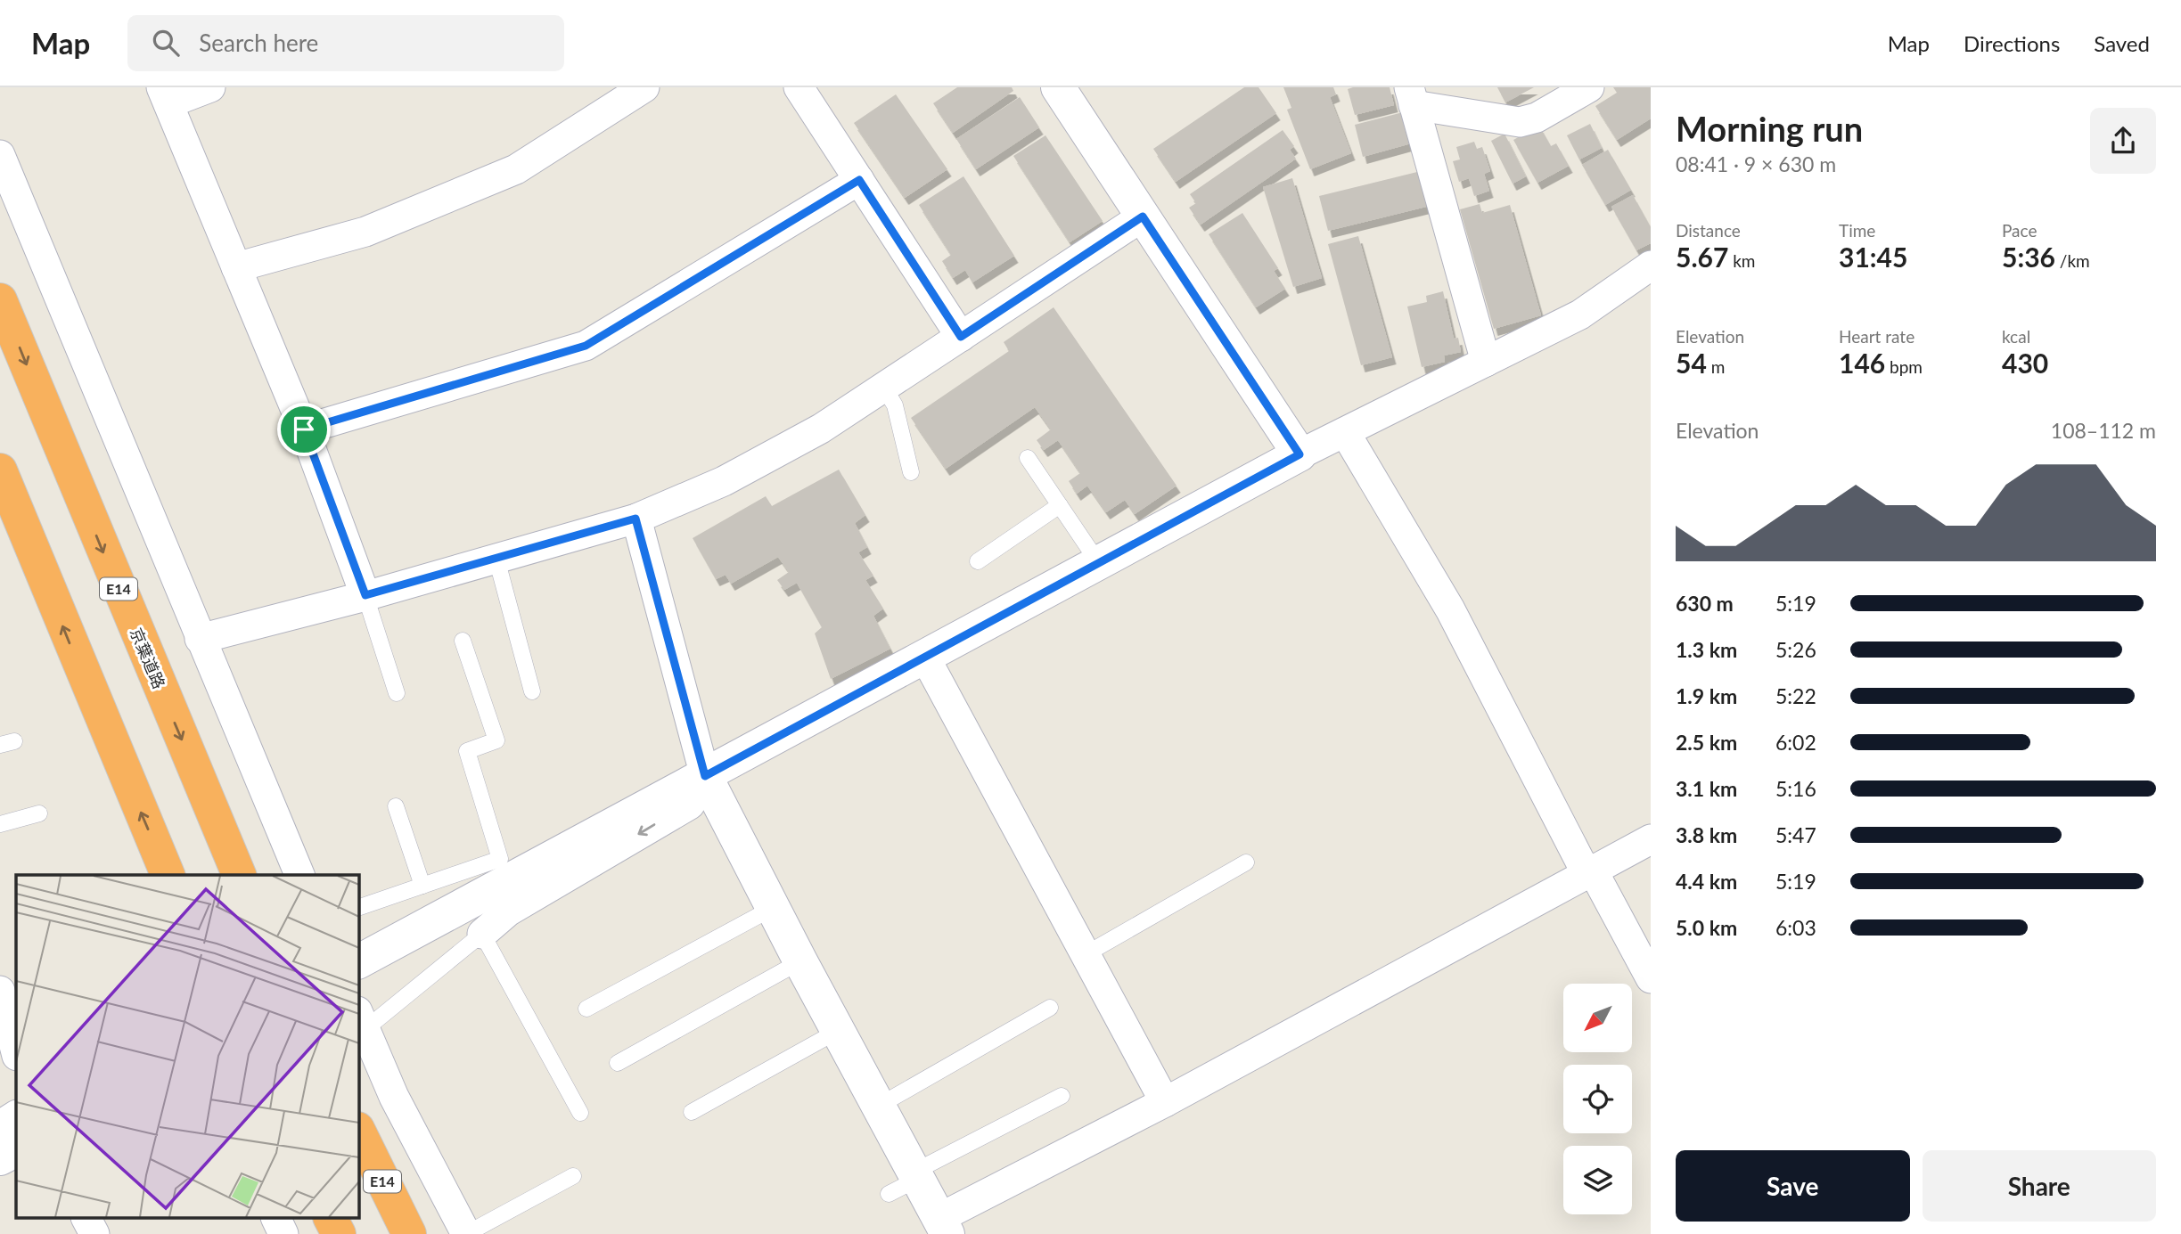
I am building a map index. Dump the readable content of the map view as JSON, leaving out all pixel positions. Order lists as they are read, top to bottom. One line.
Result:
{"streets":{"highway":["E14","京葉道路"]},"north":"bottom left","page":{"header":"Map","search":"Search here","nav":["Map","Directions","Saved"],"heading":["Morning run","08:41 · 9 × 630 m"],"stats":[["Distance","5.67 km"],["Time","31:45"],["Pace","5:36 /km"],["Elevation","54 m"],["Heart rate","146 bpm"],["kcal","430"]],"chart":["Elevation","108–112 m"],"list":[{"name":"630 m","note":"5:19"},{"name":"1.3 km","note":"5:26"},{"name":"1.9 km","note":"5:22"},{"name":"2.5 km","note":"6:02"},{"name":"3.1 km","note":"5:16"},{"name":"3.8 km","note":"5:47"},{"name":"4.4 km","note":"5:19"},{"name":"5.0 km","note":"6:03"}],"buttons":["Save","Share"]}}
